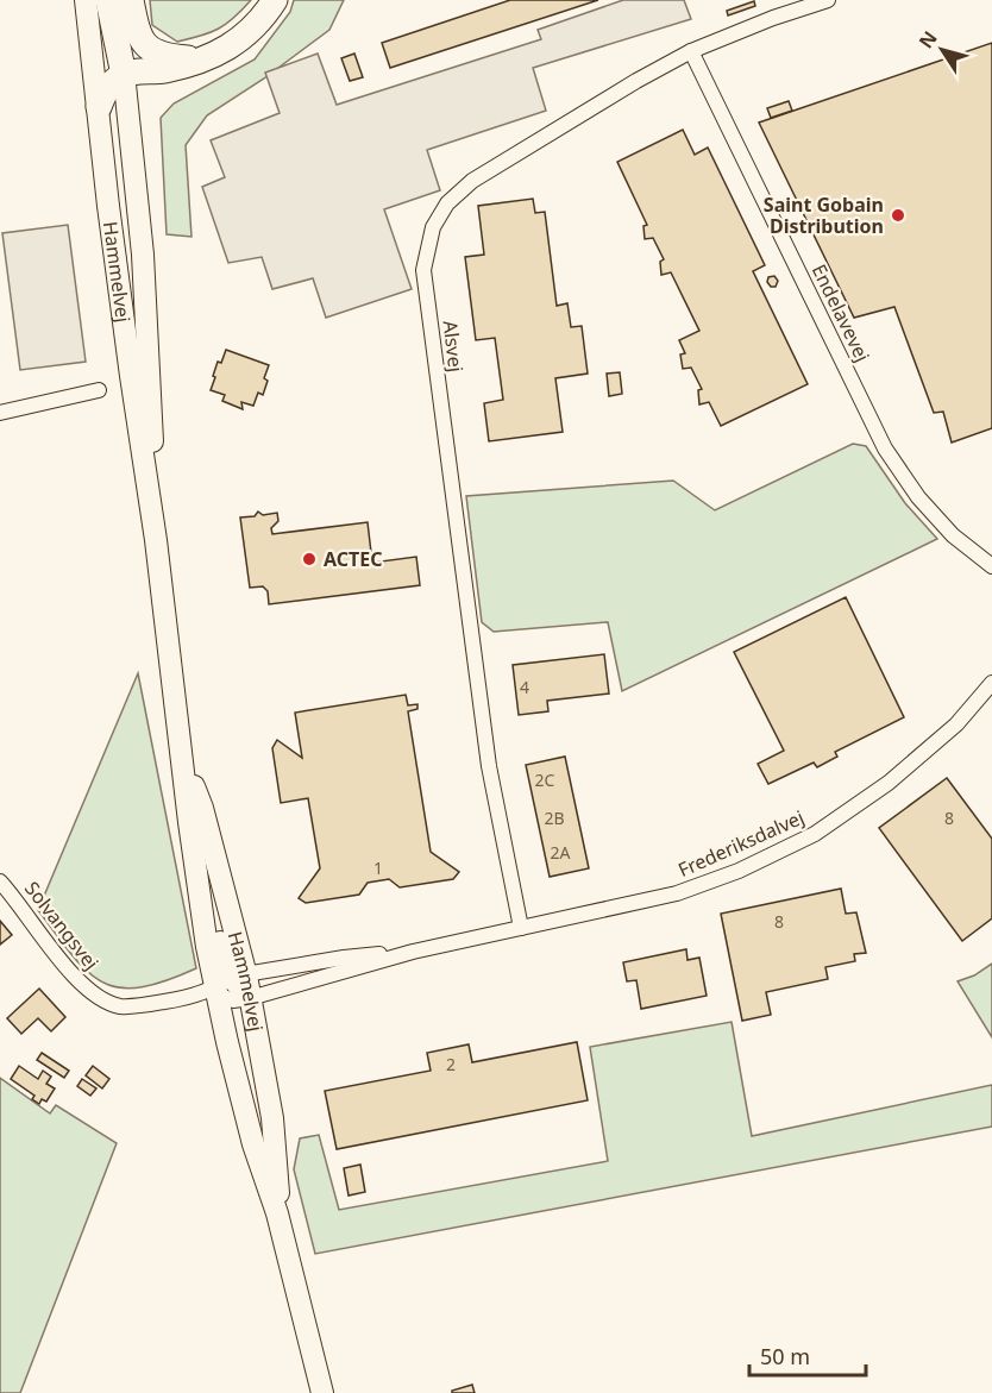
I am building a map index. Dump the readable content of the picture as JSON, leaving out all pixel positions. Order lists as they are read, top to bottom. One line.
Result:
{"streets":{"main road":["Hammelvej"],"street":["Endelavevej","Alsvej","Frederiksdalvej","Solvangsvej"]},"crossings":[["Hammelvej","Frederiksdalvej"],["Hammelvej","Solvangsvej"],["Endelavevej","Alsvej"],["Alsvej","Frederiksdalvej"],["Frederiksdalvej","Solvangsvej"]],"places":["Saint Gobain Distribution","ACTEC"],"house_numbers":["4","2C","2B","8","2A","1","8","2"],"scale_bar":"50 m","north":"top left"}
